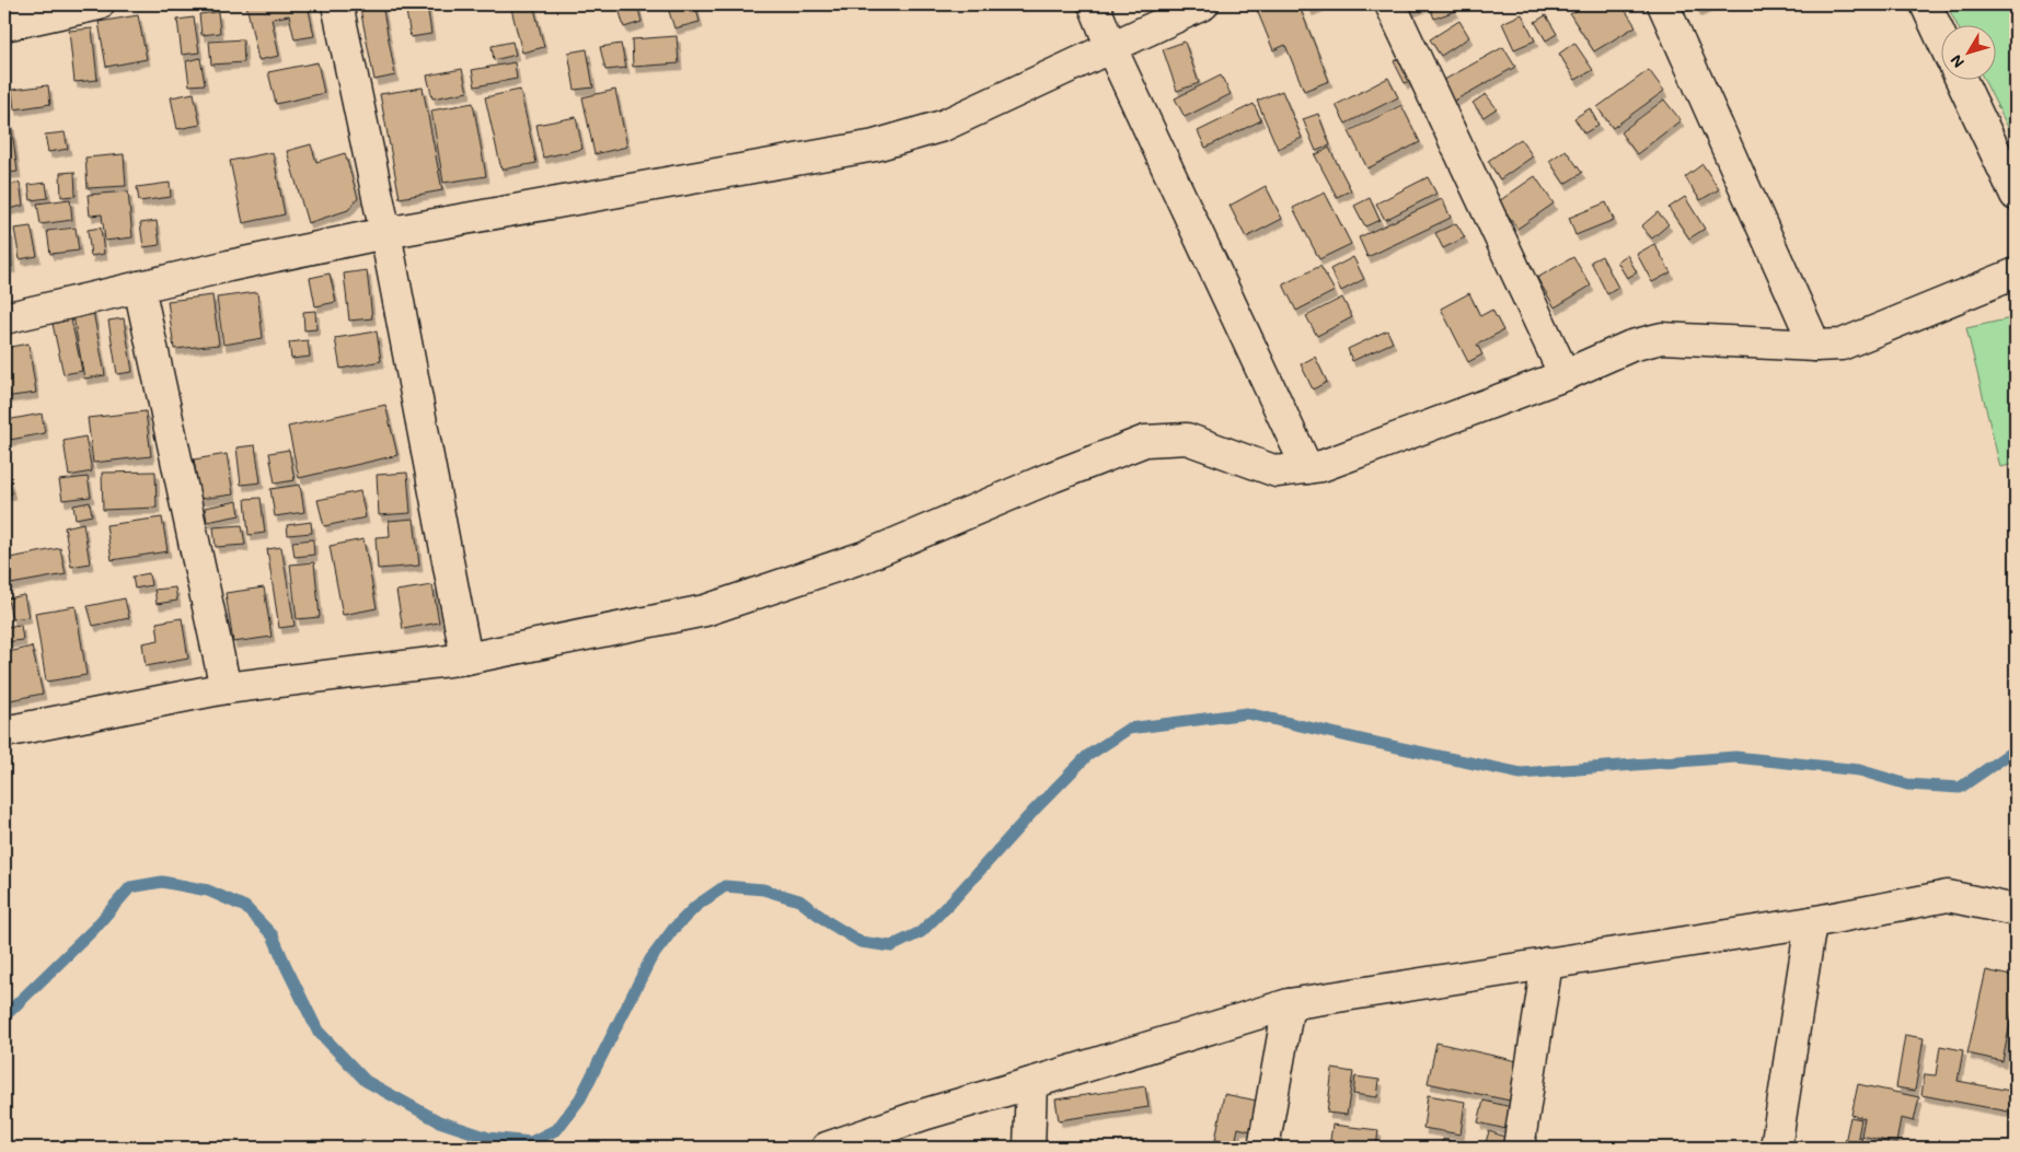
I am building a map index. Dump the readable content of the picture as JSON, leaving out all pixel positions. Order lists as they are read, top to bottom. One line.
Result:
{"north":"bottom left"}
